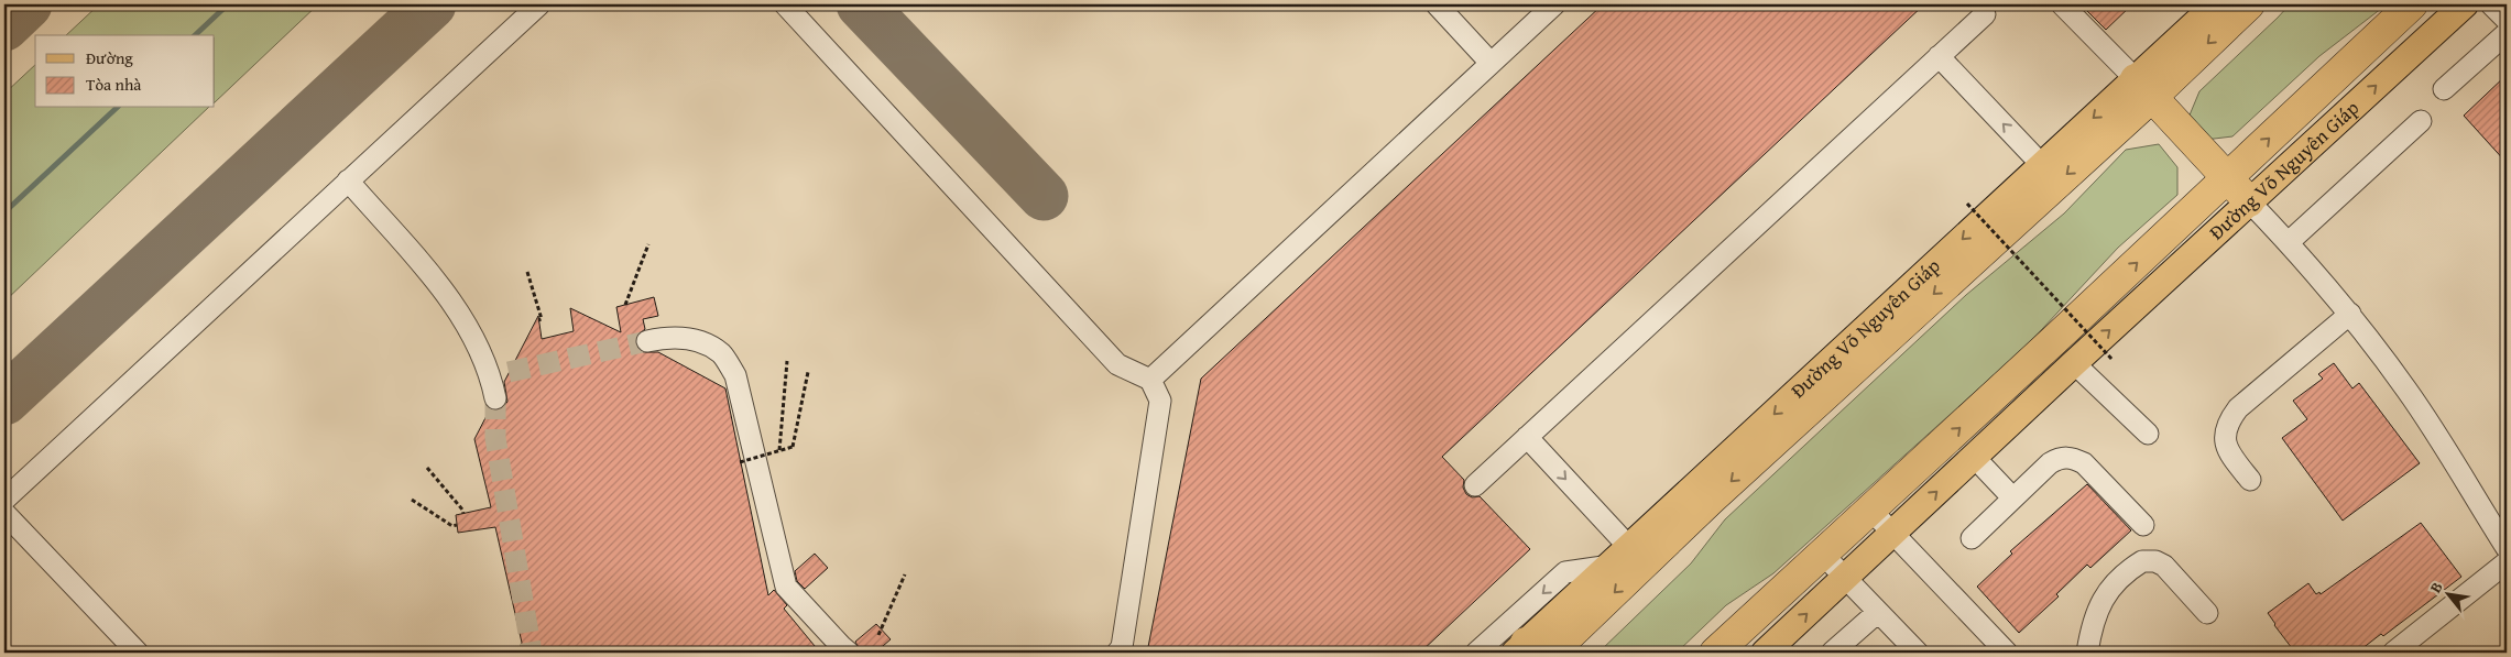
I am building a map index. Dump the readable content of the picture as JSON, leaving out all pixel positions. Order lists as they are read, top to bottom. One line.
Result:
{"streets":{"highway":["Đường Võ Nguyên Giáp"]},"legend":["Đường","Tòa nhà"],"north":"top left"}
